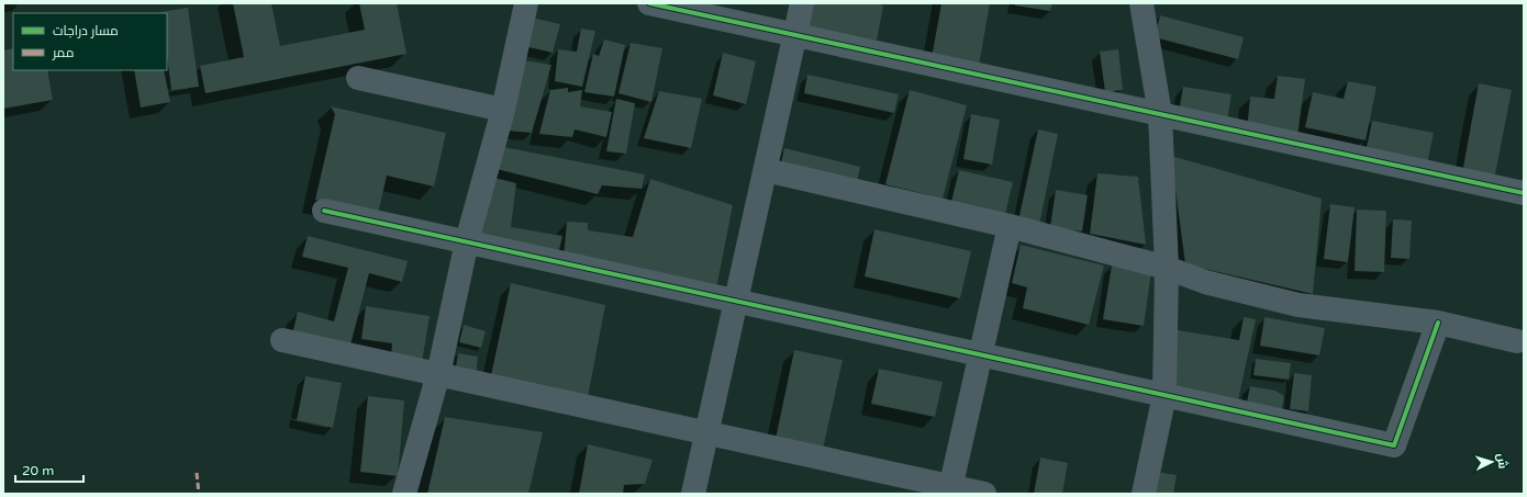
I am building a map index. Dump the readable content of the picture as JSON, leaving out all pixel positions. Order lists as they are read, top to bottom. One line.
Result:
{"legend":["مسار دراجات","ممر"],"scale_bar":"20 m","north":"right"}
